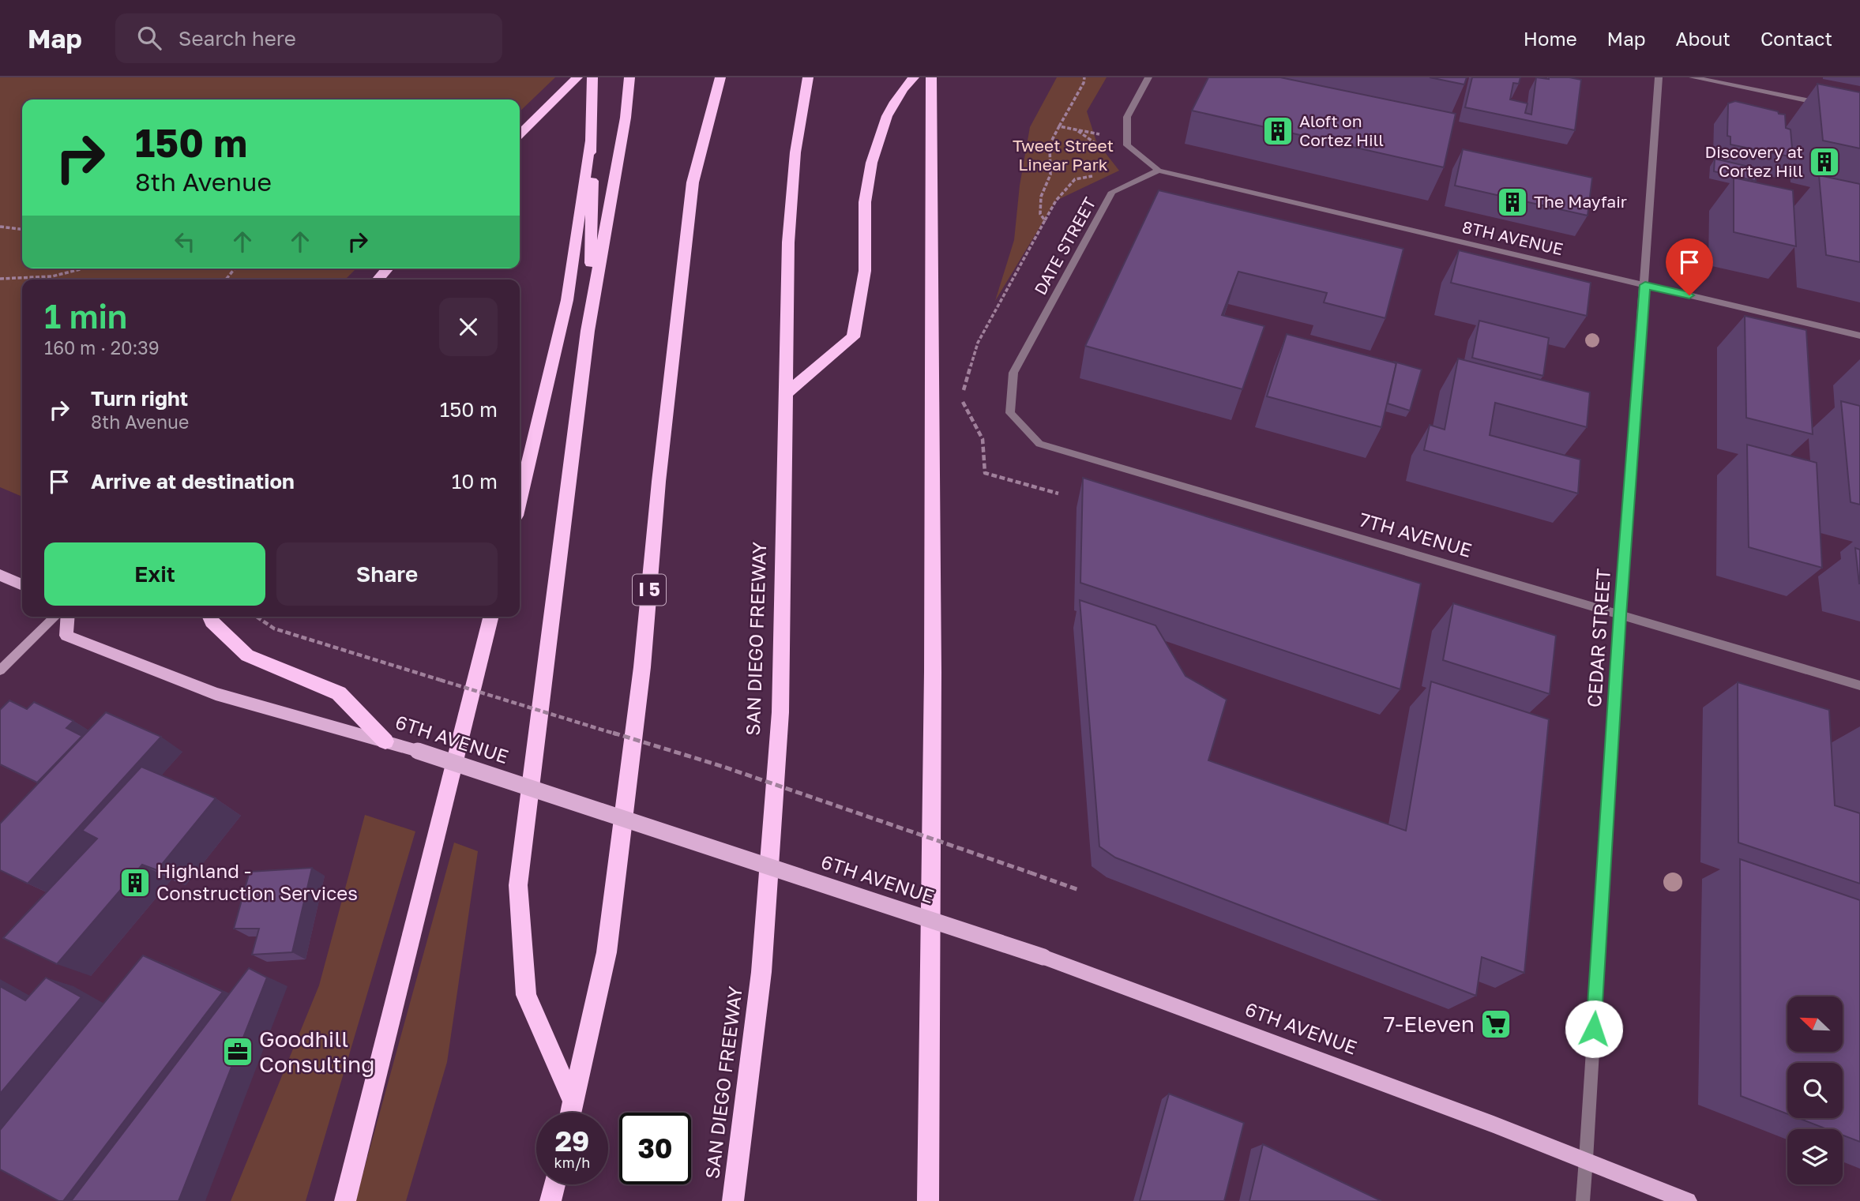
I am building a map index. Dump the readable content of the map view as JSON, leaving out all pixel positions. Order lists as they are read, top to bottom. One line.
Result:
{"streets":{"highway":["I 5","SAN DIEGO FREEWAY"],"main road":["6TH AVENUE"],"street":["8TH AVENUE","DATE STREET","7TH AVENUE","CEDAR STREET"]},"crossings":[["8TH AVENUE","DATE STREET"],["8TH AVENUE","CEDAR STREET"],["DATE STREET","7TH AVENUE"],["7TH AVENUE","CEDAR STREET"],["CEDAR STREET","6TH AVENUE"]],"parks":["Tweet Street Linear Park"],"places":{"building":["Aloft on Cortez Hill","Discovery at Cortez Hill","The Mayfair","Highland - Construction Services"],"supermarket":["7-Eleven"],"office":["Goodhill Consulting"]},"north":"top left","page":{"header":"Map","search":"Search here","nav":["Home","Map","About","Contact"],"turn":["150 m","8th Avenue"],"heading":["1 min","160 m · 20:39"],"list":[{"name":"Turn right","note":"8th Avenue","value":"150 m"},{"name":"Arrive at destination","value":"10 m"}],"buttons":["Exit","Share"],"speed":"29 km/h","limit":"30"}}
